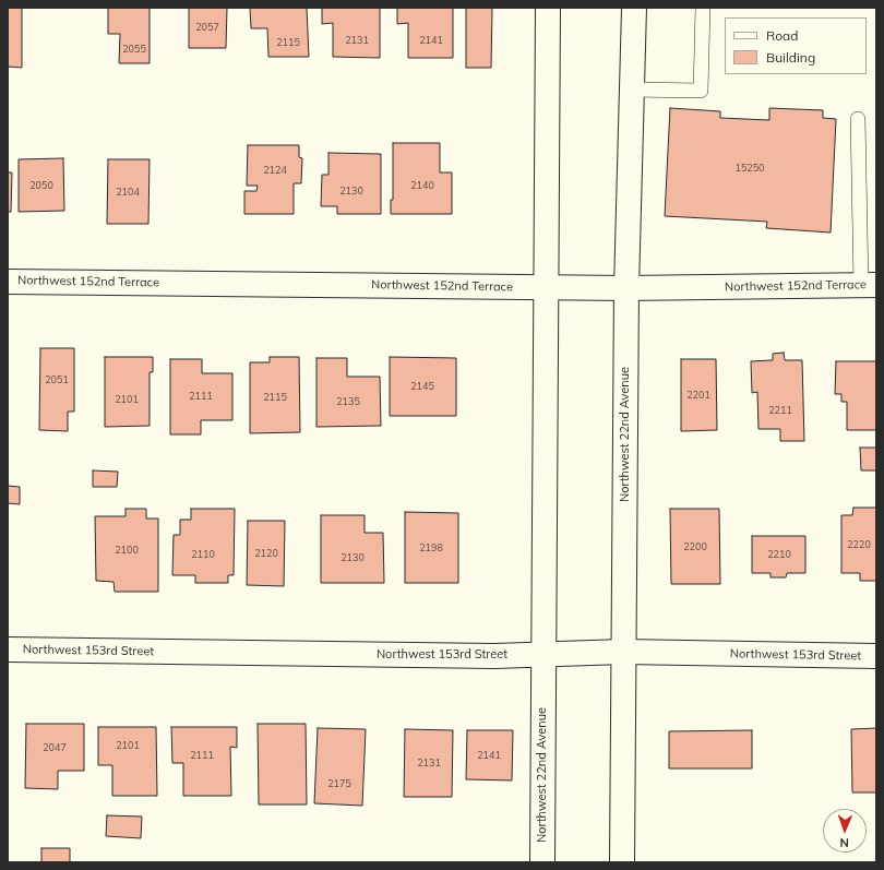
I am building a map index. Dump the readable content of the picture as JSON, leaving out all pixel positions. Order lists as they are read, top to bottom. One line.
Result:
{"streets":{"street":["Northwest 152nd Terrace","Northwest 22nd Avenue","Northwest 153rd Street"]},"crossings":[["Northwest 152nd Terrace","Northwest 22nd Avenue"],["Northwest 22nd Avenue","Northwest 153rd Street"]],"house_numbers":["2057","2131","2141","2115","2055","15250","2124","2050","2140","2130","2104","2051","2145","2201","2111","2115","2101","2135","2211","2220","2200","2198","2100","2120","2110","2210","2130","2101","2047","2111","2141","2131","2175"],"legend":["Road","Building"],"north":"bottom"}
